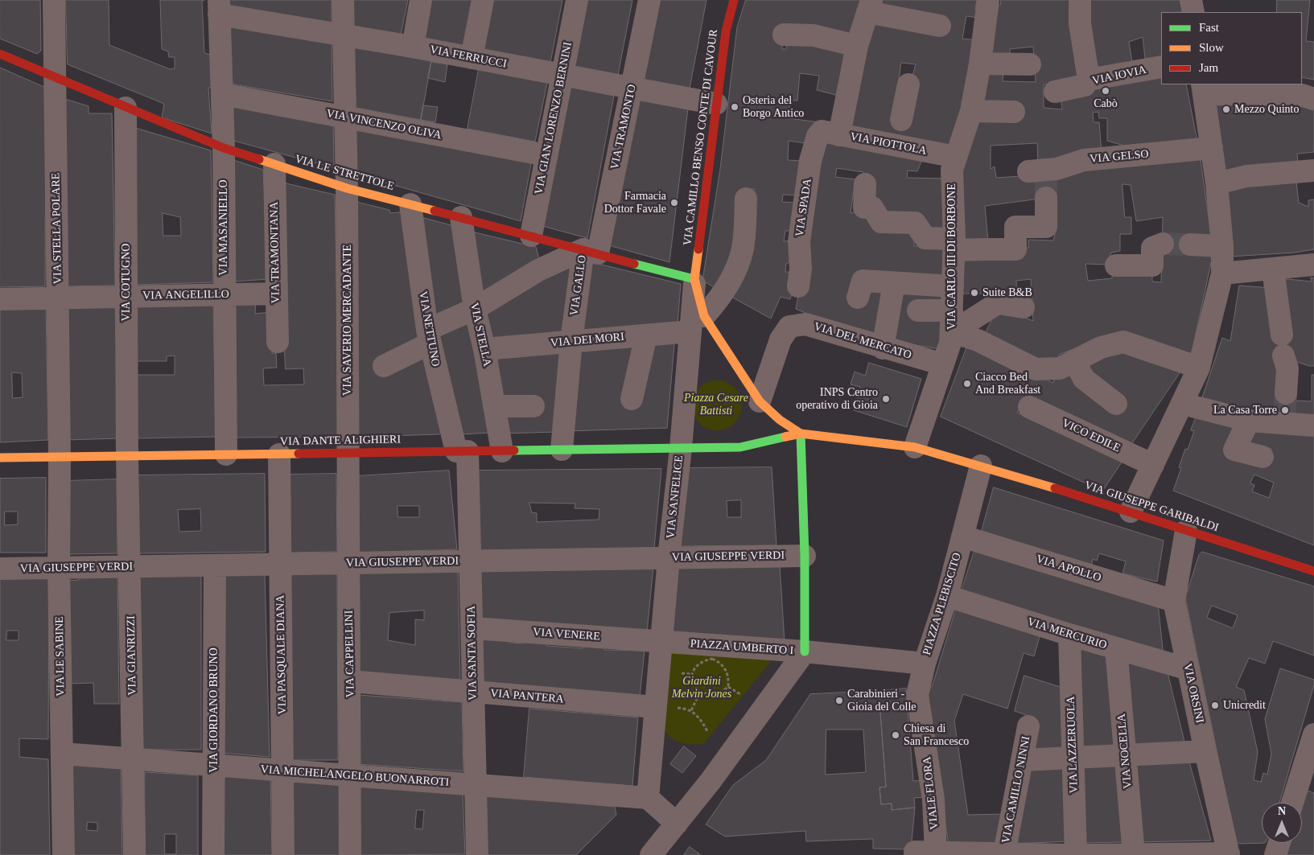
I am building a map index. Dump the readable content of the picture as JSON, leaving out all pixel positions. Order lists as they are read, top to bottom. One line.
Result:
{"streets":{"main road":["VIA CAMILLO BENSO CONTE DI CAVOUR","VIA LE STRETTOLE","VIA DANTE ALIGHIERI","VIA GIUSEPPE GARIBALDI"],"street":["VIA FERRUCCI","VIA IOVIA","VIA GIAN LORENZO BERNINI","VIA VINCENZO OLIVA","VIA TRAMONTO","VIA PIOTTOLA","VIA GELSO","VIA SPADA","VIA MASANIELLO","VIA STELLA POLARE","VIA TRAMONTANA","VIA CARLO III DI BORBONE","VIA COTUGNO","VIA GALLO","VIA ANGELILLO","VIA SAVERIO MERCADANTE","VIA NETTUNO","VIA STELLA","VIA DEI MORI","VIA DEL MERCATO","VICO EDILE","VIA SANFELICE","VIA GIUSEPPE VERDI","VIA APOLLO","PIAZZA PLEBISCITO","VIA MERCURIO","VIA VENERE","PIAZZA UMBERTO I","VIA SANTA SOFIA","VIA CAPPELLINI","VIA PASQUALE DIANA","VIA GIANRIZZI","VIA LE SABINE","VIA ORSINI","VIA PANTERA","VIA GIORDANO BRUNO","VIA LAZZERUOLA","VIA NOCELLA","VIA MICHELANGELO BUONARROTI","VIA CAMILLO NINNI","VIALE FLORA"]},"crossings":[["VIA FERRUCCI","VIA GIAN LORENZO BERNINI"],["VIA FERRUCCI","VIA TRAMONTO"],["VIA FERRUCCI","VIA CAMILLO BENSO CONTE DI CAVOUR"],["VIA FERRUCCI","VIA MASANIELLO"],["VIA FERRUCCI","VIA SAVERIO MERCADANTE"],["VIA GIAN LORENZO BERNINI","VIA VINCENZO OLIVA"],["VIA GIAN LORENZO BERNINI","VIA LE STRETTOLE"],["VIA VINCENZO OLIVA","VIA MASANIELLO"],["VIA VINCENZO OLIVA","VIA SAVERIO MERCADANTE"],["VIA TRAMONTO","VIA LE STRETTOLE"],["VIA TRAMONTO","VIA GALLO"],["VIA CAMILLO BENSO CONTE DI CAVOUR","VIA LE STRETTOLE"],["VIA PIOTTOLA","VIA SPADA"],["VIA PIOTTOLA","VIA CARLO III DI BORBONE"],["VIA LE STRETTOLE","VIA MASANIELLO"],["VIA LE STRETTOLE","VIA STELLA POLARE"],["VIA LE STRETTOLE","VIA TRAMONTANA"],["VIA LE STRETTOLE","VIA COTUGNO"],["VIA LE STRETTOLE","VIA GALLO"],["VIA LE STRETTOLE","VIA SAVERIO MERCADANTE"],["VIA LE STRETTOLE","VIA NETTUNO"],["VIA LE STRETTOLE","VIA STELLA"],["VIA MASANIELLO","VIA ANGELILLO"],["VIA MASANIELLO","VIA DANTE ALIGHIERI"],["VIA STELLA POLARE","VIA ANGELILLO"],["VIA STELLA POLARE","VIA DANTE ALIGHIERI"],["VIA STELLA POLARE","VIA LE SABINE"],["VIA TRAMONTANA","VIA ANGELILLO"],["VIA CARLO III DI BORBONE","VIA DEL MERCATO"],["VIA COTUGNO","VIA ANGELILLO"],["VIA COTUGNO","VIA DANTE ALIGHIERI"],["VIA COTUGNO","VIA GIANRIZZI"],["VIA GALLO","VIA NETTUNO"],["VIA GALLO","VIA STELLA"],["VIA GALLO","VIA DEI MORI"],["VIA GALLO","VIA DANTE ALIGHIERI"],["VIA SAVERIO MERCADANTE","VIA DANTE ALIGHIERI"],["VIA SAVERIO MERCADANTE","VIA CAPPELLINI"],["VIA NETTUNO","VIA DANTE ALIGHIERI"],["VIA NETTUNO","VIA SANTA SOFIA"],["VIA STELLA","VIA DEI MORI"],["VIA STELLA","VIA DANTE ALIGHIERI"],["VIA DANTE ALIGHIERI","VIA SANFELICE"],["VIA DANTE ALIGHIERI","VIA SANTA SOFIA"],["VIA DANTE ALIGHIERI","VIA CAPPELLINI"],["VIA DANTE ALIGHIERI","VIA PASQUALE DIANA"],["VIA DANTE ALIGHIERI","VIA GIANRIZZI"],["VIA DANTE ALIGHIERI","VIA LE SABINE"],["VIA SANFELICE","VIA GIUSEPPE VERDI"],["VIA SANFELICE","VIA VENERE"],["VIA SANFELICE","PIAZZA UMBERTO I"],["VIA GIUSEPPE GARIBALDI","PIAZZA PLEBISCITO"],["VIA GIUSEPPE GARIBALDI","VIA ORSINI"],["VIA GIUSEPPE VERDI","VIA SANTA SOFIA"],["VIA GIUSEPPE VERDI","VIA CAPPELLINI"],["VIA GIUSEPPE VERDI","VIA PASQUALE DIANA"],["VIA GIUSEPPE VERDI","VIA GIANRIZZI"],["VIA GIUSEPPE VERDI","VIA LE SABINE"],["VIA GIUSEPPE VERDI","VIA GIORDANO BRUNO"],["VIA APOLLO","PIAZZA PLEBISCITO"],["VIA APOLLO","VIA ORSINI"],["PIAZZA PLEBISCITO","VIA MERCURIO"],["PIAZZA PLEBISCITO","PIAZZA UMBERTO I"],["PIAZZA PLEBISCITO","VIALE FLORA"],["VIA MERCURIO","VIA ORSINI"],["VIA MERCURIO","VIA LAZZERUOLA"],["VIA MERCURIO","VIA NOCELLA"],["VIA VENERE","PIAZZA UMBERTO I"],["VIA VENERE","VIA SANTA SOFIA"],["VIA SANTA SOFIA","VIA PANTERA"],["VIA SANTA SOFIA","VIA MICHELANGELO BUONARROTI"],["VIA CAPPELLINI","VIA PANTERA"],["VIA CAPPELLINI","VIA MICHELANGELO BUONARROTI"],["VIA PASQUALE DIANA","VIA MICHELANGELO BUONARROTI"],["VIA GIANRIZZI","VIA MICHELANGELO BUONARROTI"],["VIA LE SABINE","VIA MICHELANGELO BUONARROTI"],["VIA GIORDANO BRUNO","VIA MICHELANGELO BUONARROTI"]],"parks":["Piazza Cesare Battisti","Giardini Melvin Jones"],"places":["Cabò","Osteria del Borgo Antico","Mezzo Quinto","Farmacia Dottor Favale","Suite B&B","Ciacco Bed And Breakfast","INPS Centro operativo di Gioia","La Casa Torre","Carabinieri - Gioia del Colle","Unicredit","Chiesa di San Francesco"],"legend":["Fast","Slow","Jam"],"north":"top"}
